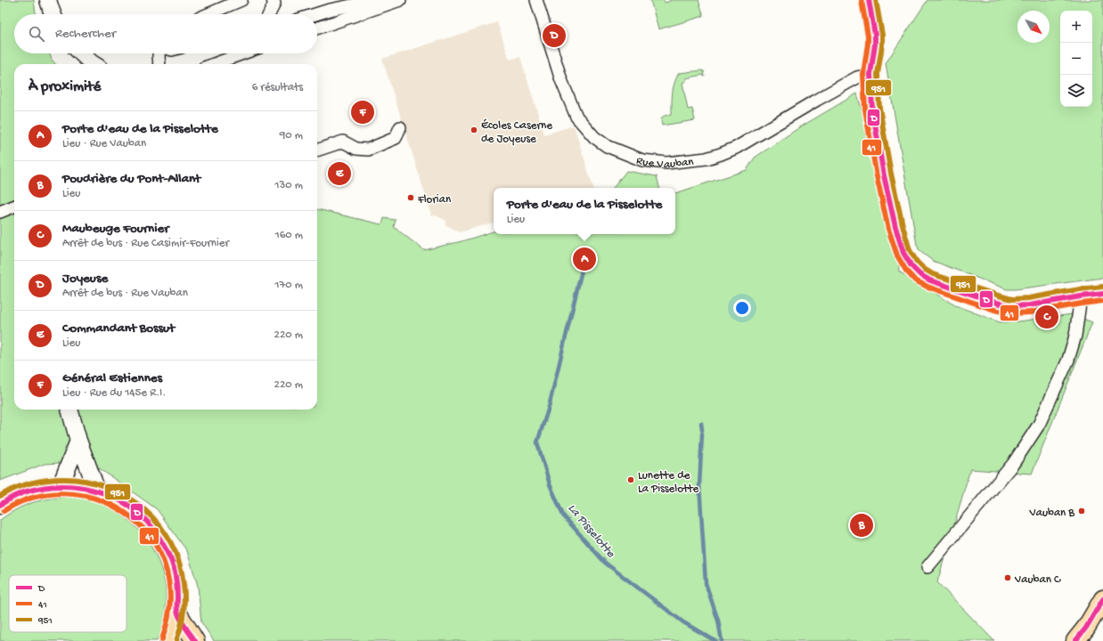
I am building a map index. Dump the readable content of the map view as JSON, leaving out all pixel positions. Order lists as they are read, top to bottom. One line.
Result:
{"streets":{"street":["Rue Vauban"]},"water":["La Pisselotte"],"places":["Écoles Caserne de Joyeuse","Florian","Lunette de La Pisselotte","Vauban B","Vauban C"],"lines":["transit line D","transit line 951","transit line 41"],"legend":["D","41","951"],"north":"bottom right","page":{"map_buttons":["+","−"],"search":"Rechercher","pins":["D","F","E","A","C","B"],"heading":["À proximité","6 résultats"],"list":[{"mark":"A","name":"Porte d'eau de la Pisselotte","note":"Lieu · Rue Vauban","value":"90 m"},{"mark":"B","name":"Poudrière du Pont-Allant","note":"Lieu","value":"130 m"},{"mark":"C","name":"Maubeuge Fournier","note":"Arrêt de bus · Rue Casimir-Fournier","value":"160 m"},{"mark":"D","name":"Joyeuse","note":"Arrêt de bus · Rue Vauban","value":"170 m"},{"mark":"E","name":"Commandant Bossut","note":"Lieu","value":"220 m"},{"mark":"F","name":"Général Estiennes","note":"Lieu · Rue du 145e R.I.","value":"220 m"}],"popup":["Porte d'eau de la Pisselotte","Lieu"]}}
